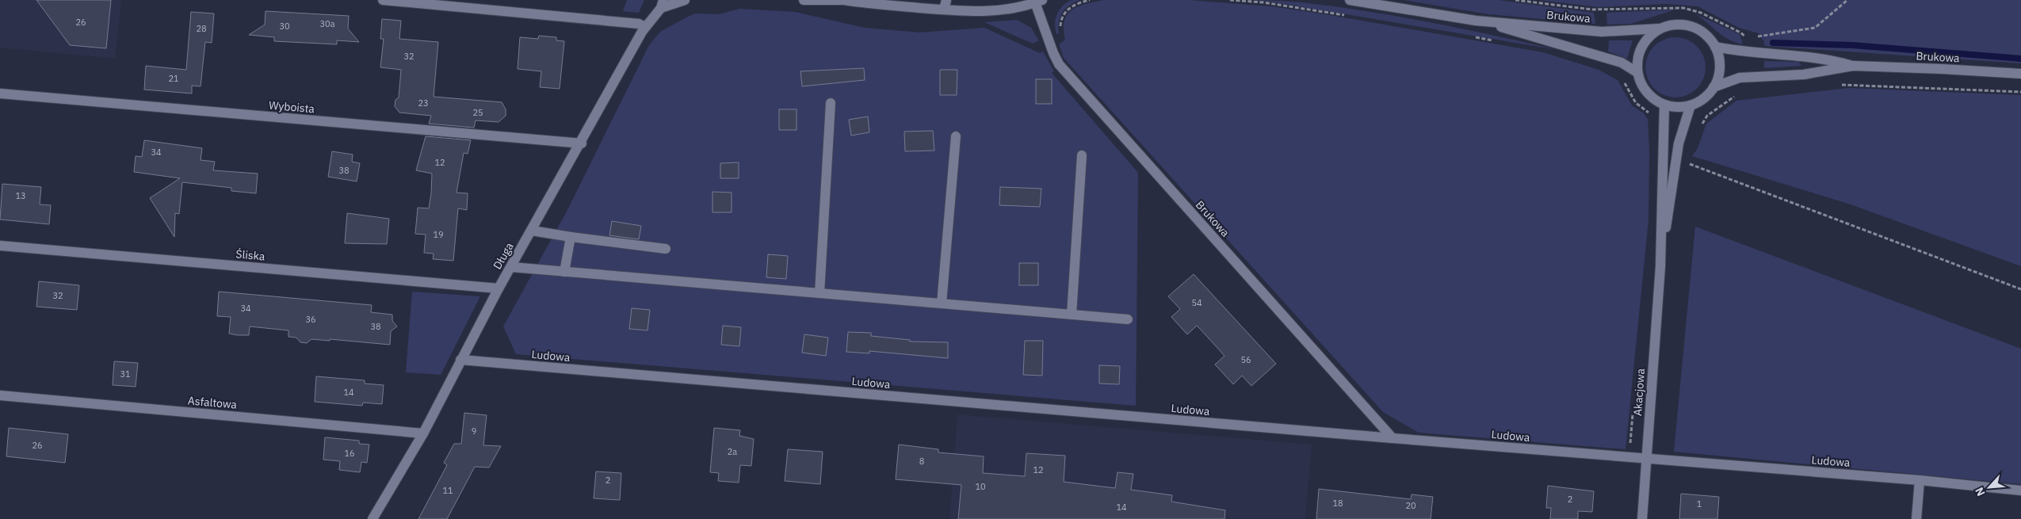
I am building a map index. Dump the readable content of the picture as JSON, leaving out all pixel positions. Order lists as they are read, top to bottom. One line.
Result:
{"streets":{"street":["Brukowa","Wyboista","Śliska","Długa","Ludowa","Akacjowa","Asfaltowa"]},"crossings":[["Brukowa","Ludowa"],["Brukowa","Akacjowa"],["Wyboista","Długa"],["Śliska","Długa"],["Długa","Ludowa"],["Długa","Asfaltowa"],["Ludowa","Akacjowa"]],"house_numbers":["26","30a","30","28","32","21","23","25","34","12","38","13","19","32","54","34","36","38","56","31","14","9","26","2a","16","8","12","2","10","11","2","18","1","20","14"],"north":"bottom left"}
